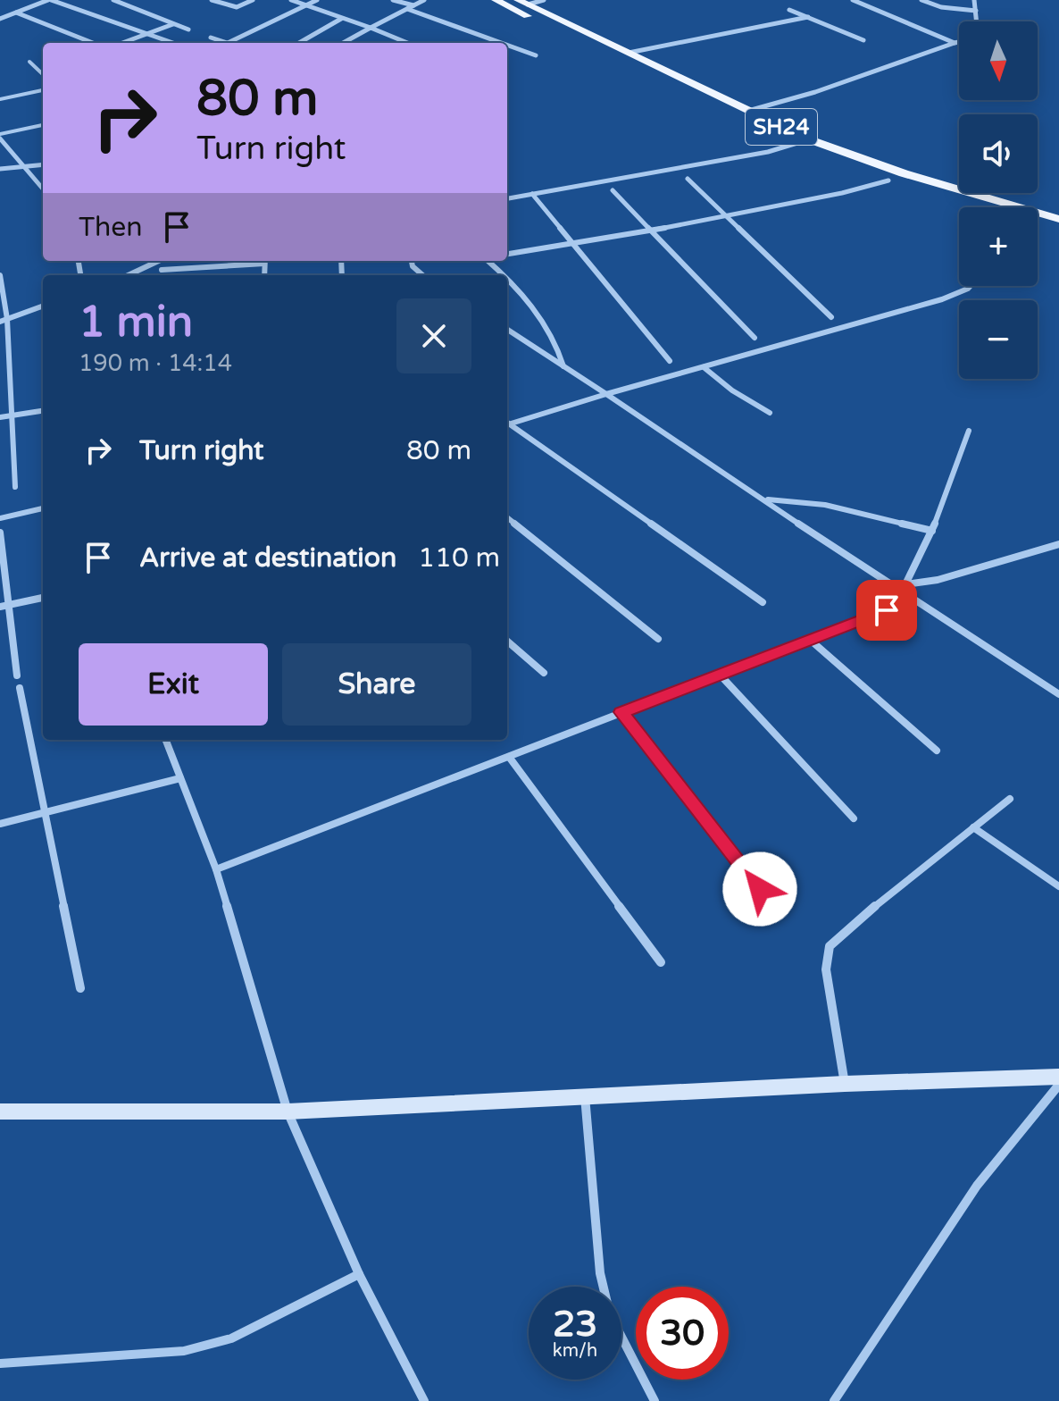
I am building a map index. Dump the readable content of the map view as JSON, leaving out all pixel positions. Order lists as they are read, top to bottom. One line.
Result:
{"streets":{"main road":["SH24"]},"north":"bottom","page":{"map_buttons":["+","−"],"turn":["80 m","Turn right"],"then":"Then","heading":["1 min","190 m · 14:14"],"list":[{"name":"Turn right","value":"80 m"},{"name":"Arrive at destination","value":"110 m"}],"buttons":["Exit","Share"],"speed":"23 km/h","limit":"30"}}
